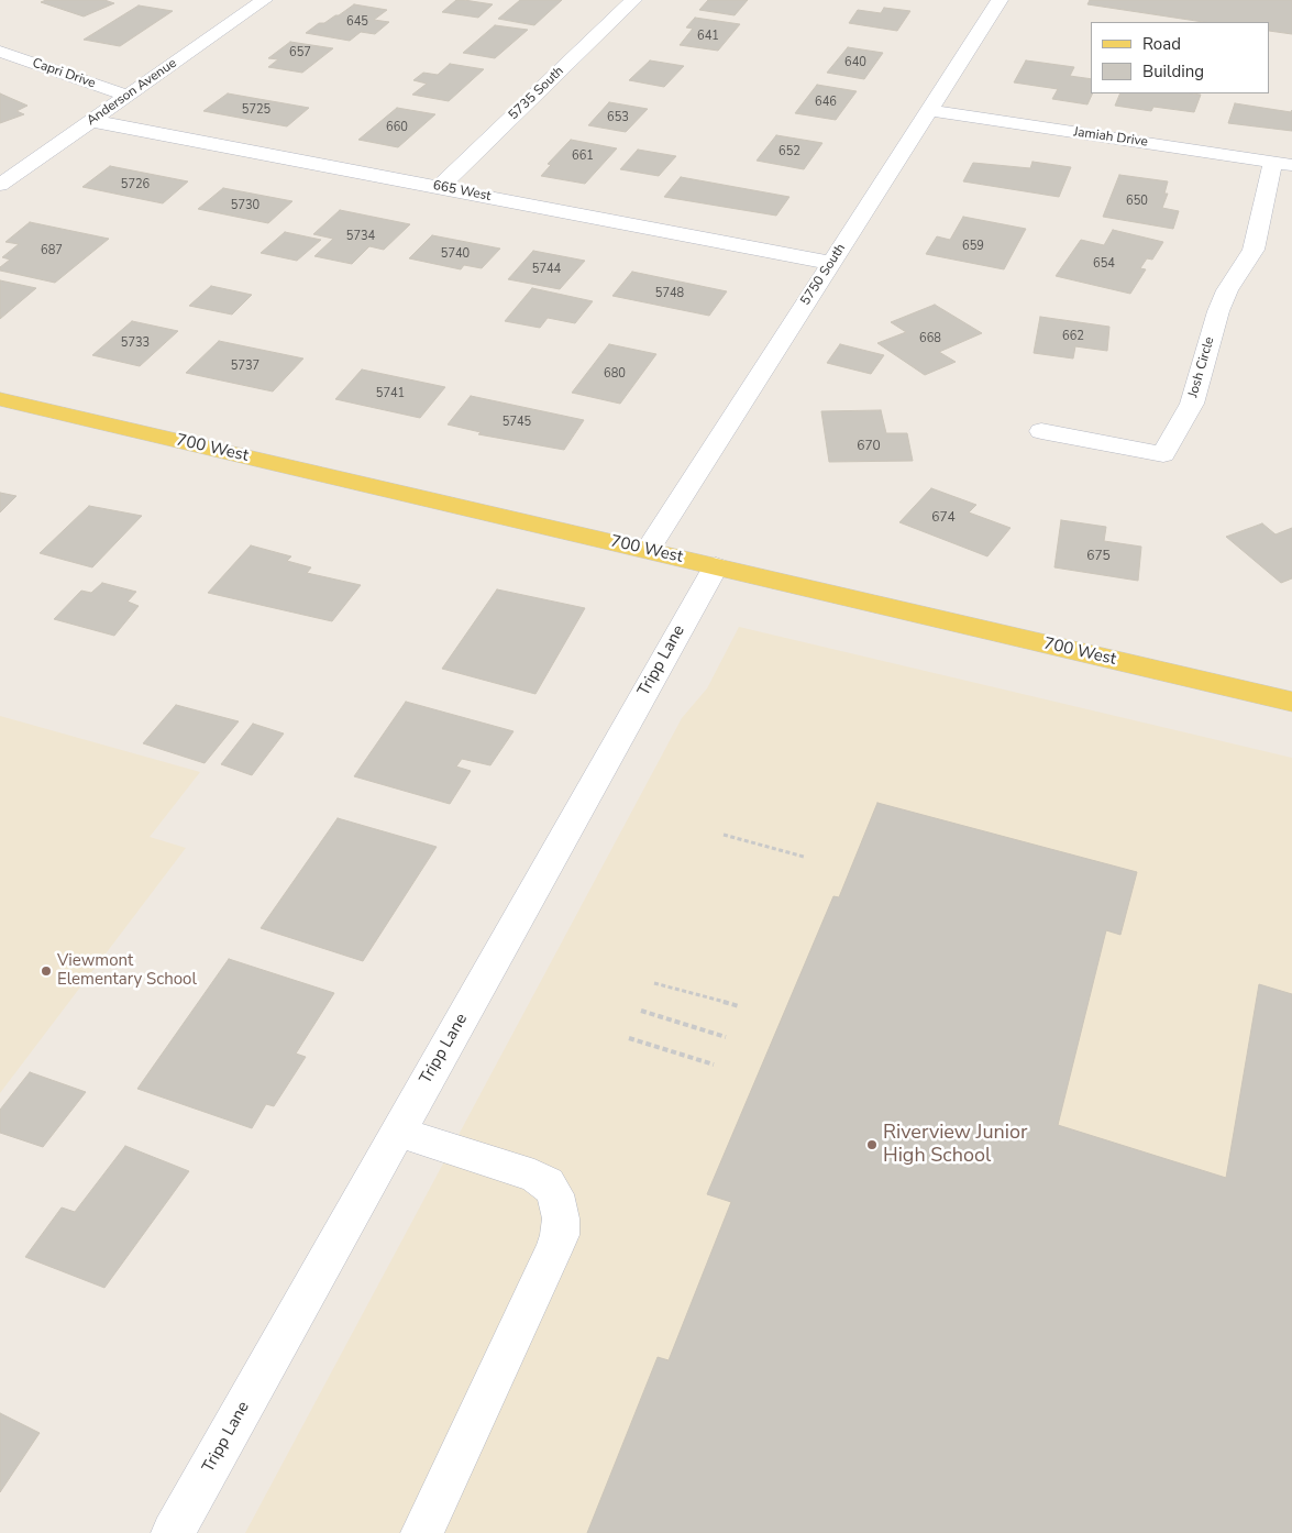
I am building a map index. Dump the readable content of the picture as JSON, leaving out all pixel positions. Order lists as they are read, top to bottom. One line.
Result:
{"streets":{"main road":["700 West"],"street":["Capri Drive","Anderson Avenue","5735 South","Jamiah Drive","665 West","5750 South","Josh Circle","Tripp Lane"]},"crossings":[["Capri Drive","Anderson Avenue"],["Anderson Avenue","665 West"],["5735 South","665 West"],["Jamiah Drive","5750 South"],["Jamiah Drive","Josh Circle"],["665 West","5750 South"],["5750 South","700 West"],["700 West","Tripp Lane"]],"places":["Viewmont Elementary School","Riverview Junior High School"],"house_numbers":["645","641","657","640","646","5725","653","660","652","661","5726","650","5730","5734","659","687","5740","654","5744","5748","662","668","5733","5737","680","5741","5745","670","674","675"],"legend":["Road","Building"]}
